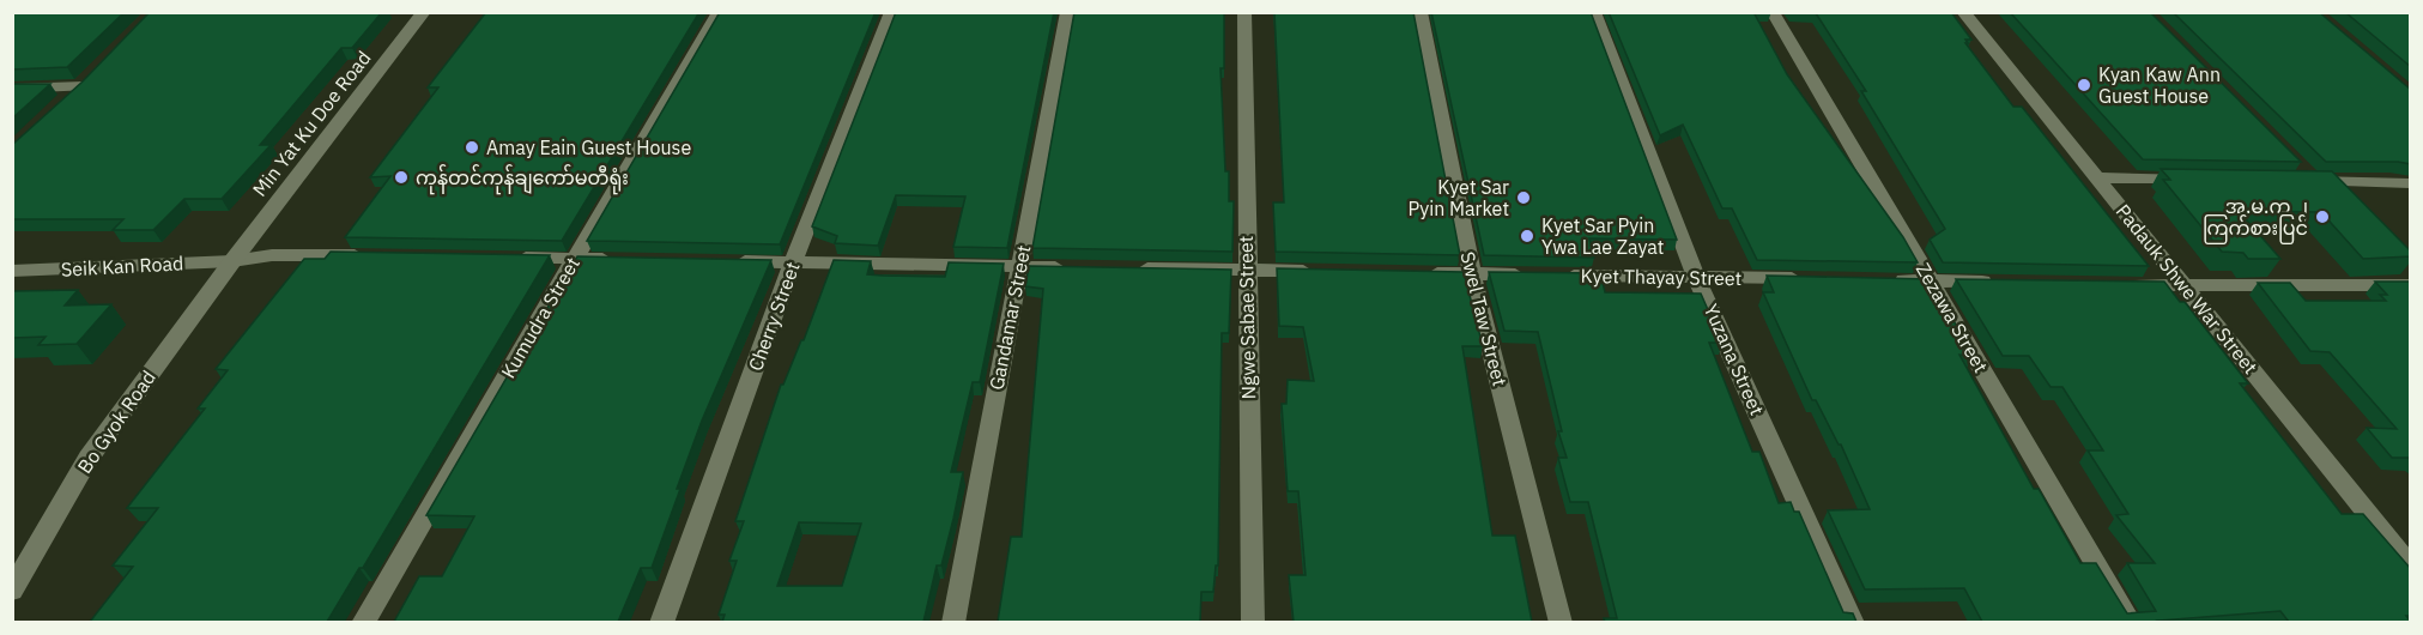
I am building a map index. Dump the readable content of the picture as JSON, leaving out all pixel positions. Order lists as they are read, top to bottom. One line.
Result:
{"streets":{"street":["Min Yat Ku Doe Road","Seik Kan Road","Kyet Thayay Street","Padauk Shwe War Street","Cherry Street","Kumudra Street","Gandamar Street","Ngwe Sabae Street","Zezawa Street","Swel Taw Street","Yuzana Street","Bo Gyok Road"]},"crossings":[["Min Yat Ku Doe Road","Seik Kan Road"],["Min Yat Ku Doe Road","Bo Gyok Road"],["Seik Kan Road","Bo Gyok Road"],["Kyet Thayay Street","Yuzana Street"]],"places":["Kyan Kaw Ann Guest House","Amay Eain Guest House","ကုန်တင်ကုန်ချကော်မတီရုံး","Kyet Sar Pyin Market","အ.မ.က ၂ ကြက်စားပြင်","Kyet Sar Pyin Ywa Lae Zayat"]}
